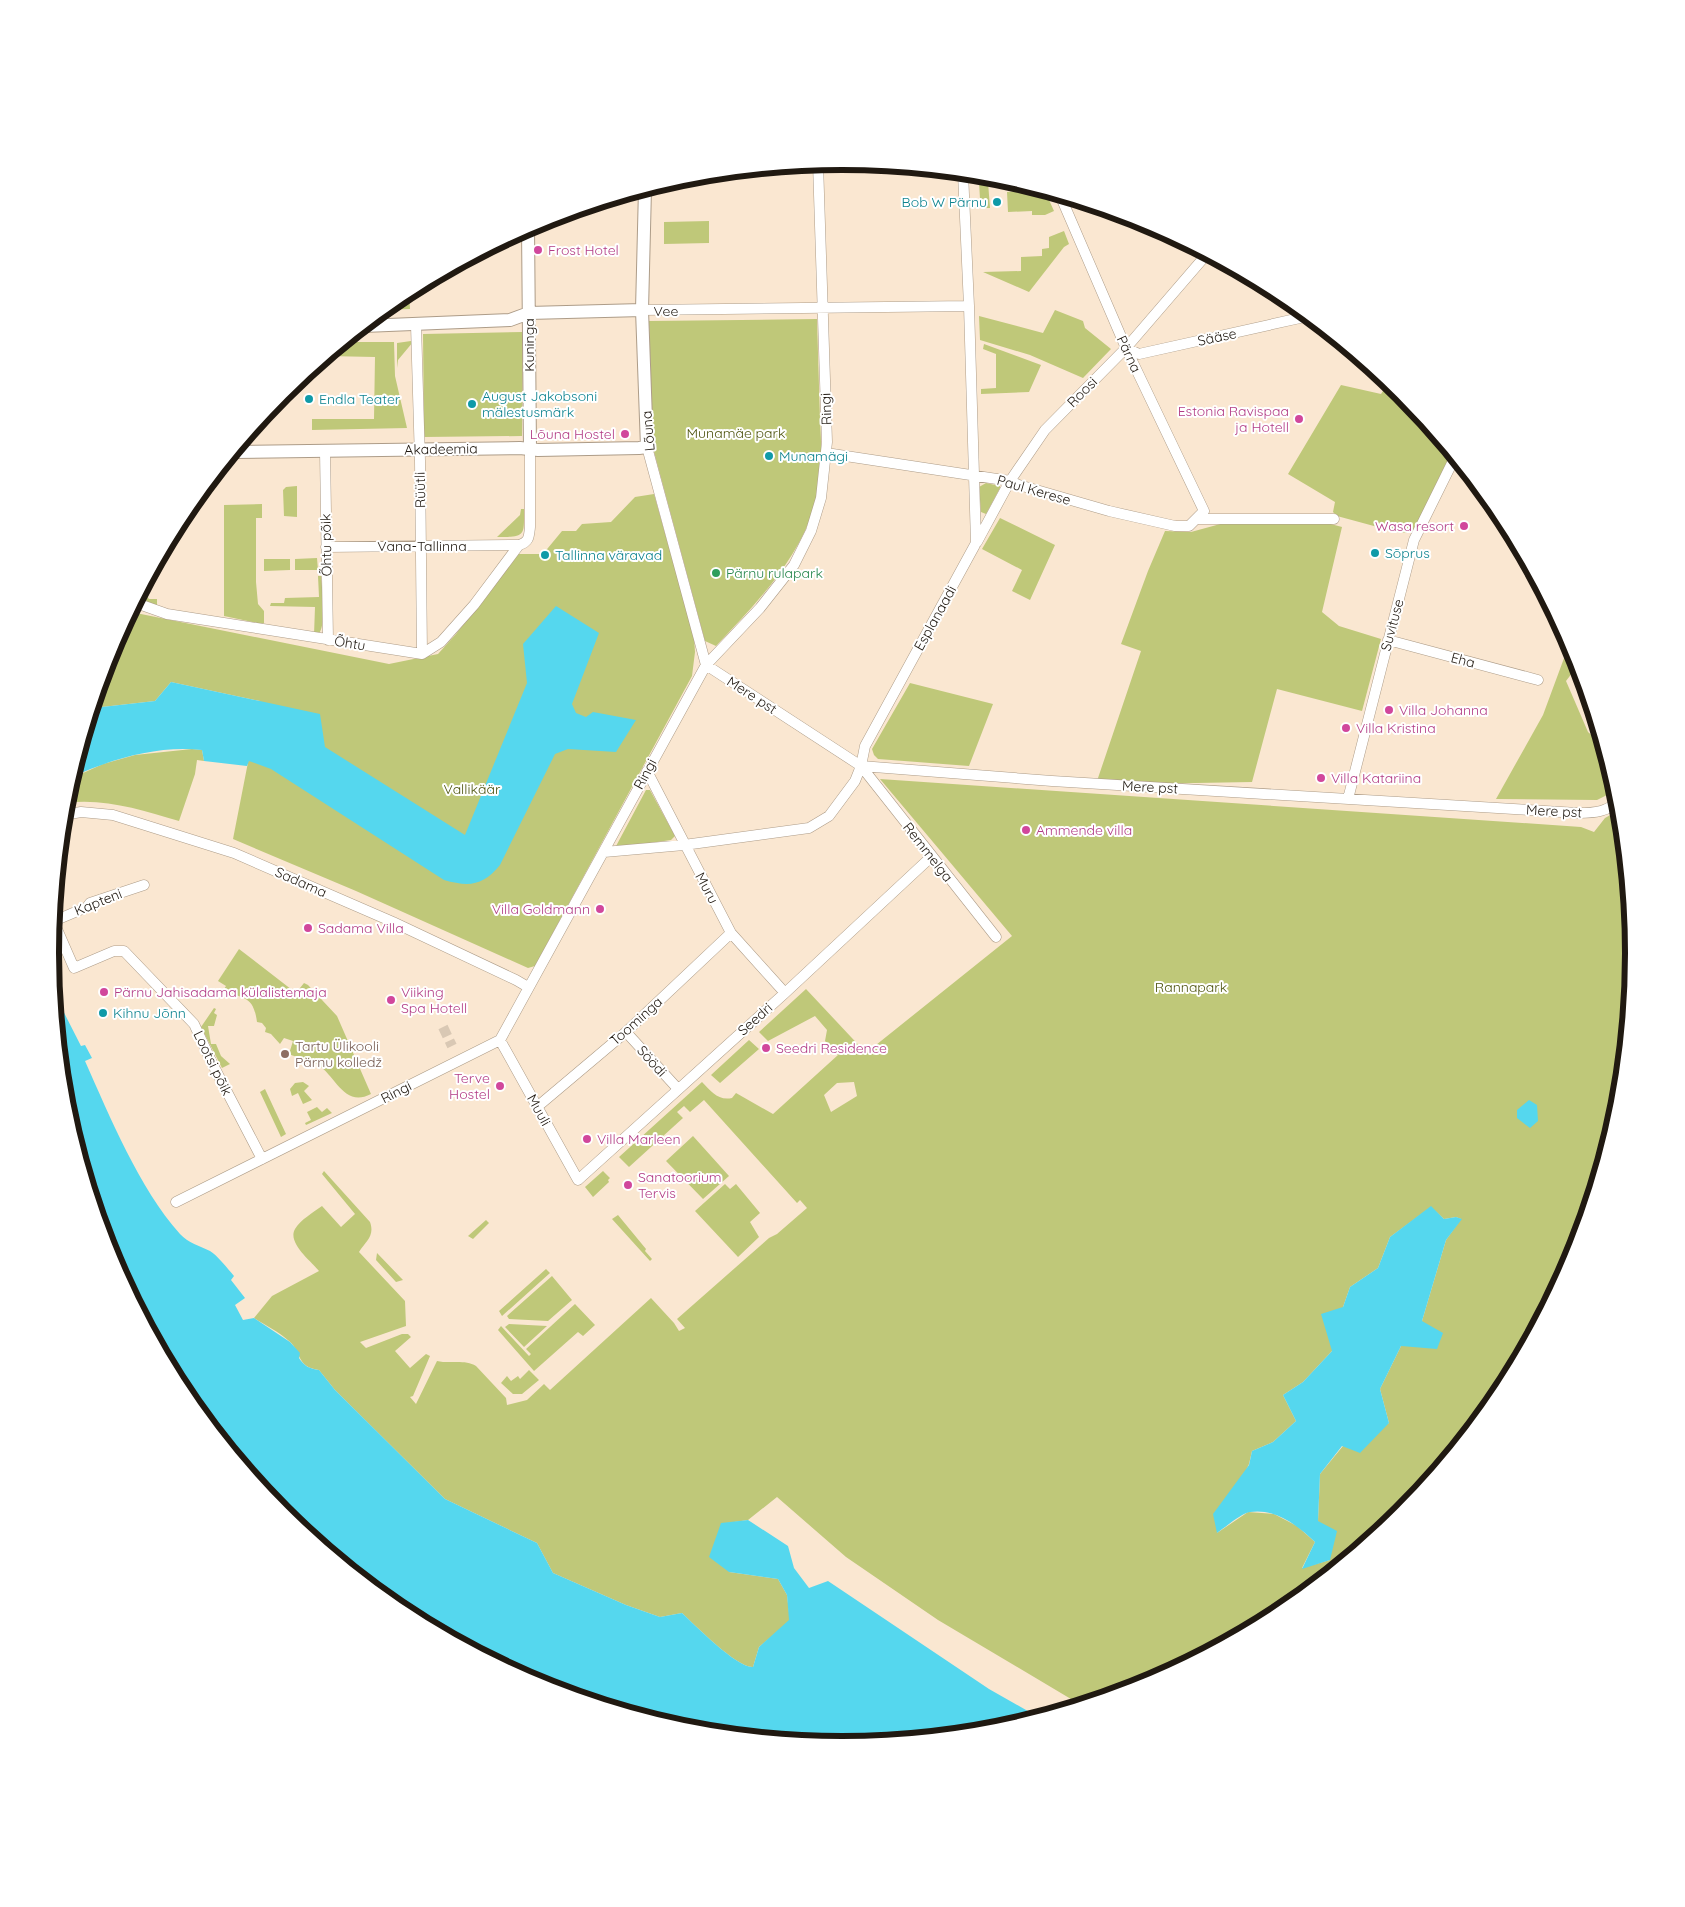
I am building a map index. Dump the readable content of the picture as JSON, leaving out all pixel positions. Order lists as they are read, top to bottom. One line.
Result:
{"streets":{"street":["Vee","Sääse","Kuninga","Pärna","Roosi","Ringi","Lõuna","Akadeemia","Rüütli","Paul Kerese","Õhtu põik","Vana-Tallinna","Esplanaadi","Suvituse","Õhtu","Eha","Mere pst","Remmelga","Sadama","Muru","Kapteni","Seedri","Toominga","Söödi","Lootsi põik","Muuli"]},"crossings":[["Vee","Kuninga"],["Vee","Ringi"],["Vee","Lõuna"],["Vee","Rüütli"],["Vee","Esplanaadi"],["Sääse","Pärna"],["Sääse","Roosi"],["Kuninga","Akadeemia"],["Kuninga","Vana-Tallinna"],["Pärna","Roosi"],["Pärna","Paul Kerese"],["Roosi","Paul Kerese"],["Roosi","Esplanaadi"],["Ringi","Lõuna"],["Ringi","Paul Kerese"],["Ringi","Esplanaadi"],["Ringi","Mere pst"],["Ringi","Sadama"],["Ringi","Muru"],["Ringi","Lootsi põik"],["Ringi","Muuli"],["Lõuna","Akadeemia"],["Lõuna","Mere pst"],["Akadeemia","Rüütli"],["Akadeemia","Õhtu põik"],["Rüütli","Vana-Tallinna"],["Rüütli","Õhtu"],["Paul Kerese","Esplanaadi"],["Õhtu põik","Vana-Tallinna"],["Õhtu põik","Õhtu"],["Esplanaadi","Mere pst"],["Esplanaadi","Remmelga"],["Esplanaadi","Muru"],["Suvituse","Eha"],["Suvituse","Mere pst"],["Mere pst","Remmelga"],["Remmelga","Seedri"],["Muru","Seedri"],["Muru","Toominga"],["Seedri","Söödi"],["Seedri","Muuli"],["Toominga","Söödi"],["Toominga","Muuli"]],"parks":["Munamäe park","Vallikäär","Rannapark"],"places":["Bob W Pärnu","Frost Hotel","Endla Teater","August Jakobsoni mälestusmärk","Estonia Ravispaa ja Hotell","Lõuna Hostel","Munamägi","Wasa resort","Sõprus","Tallinna väravad","Pärnu rulapark","Villa Johanna","Villa Kristina","Villa Katariina","Ammende villa","Villa Goldmann","Sadama Villa","Pärnu Jahisadama külalistemaja","Viiking Spa Hotell","Kihnu Jõnn","Seedri Residence","Tartu Ülikooli Pärnu kolledž","Terve Hostel","Villa Marleen","Sanatoorium Tervis"]}
